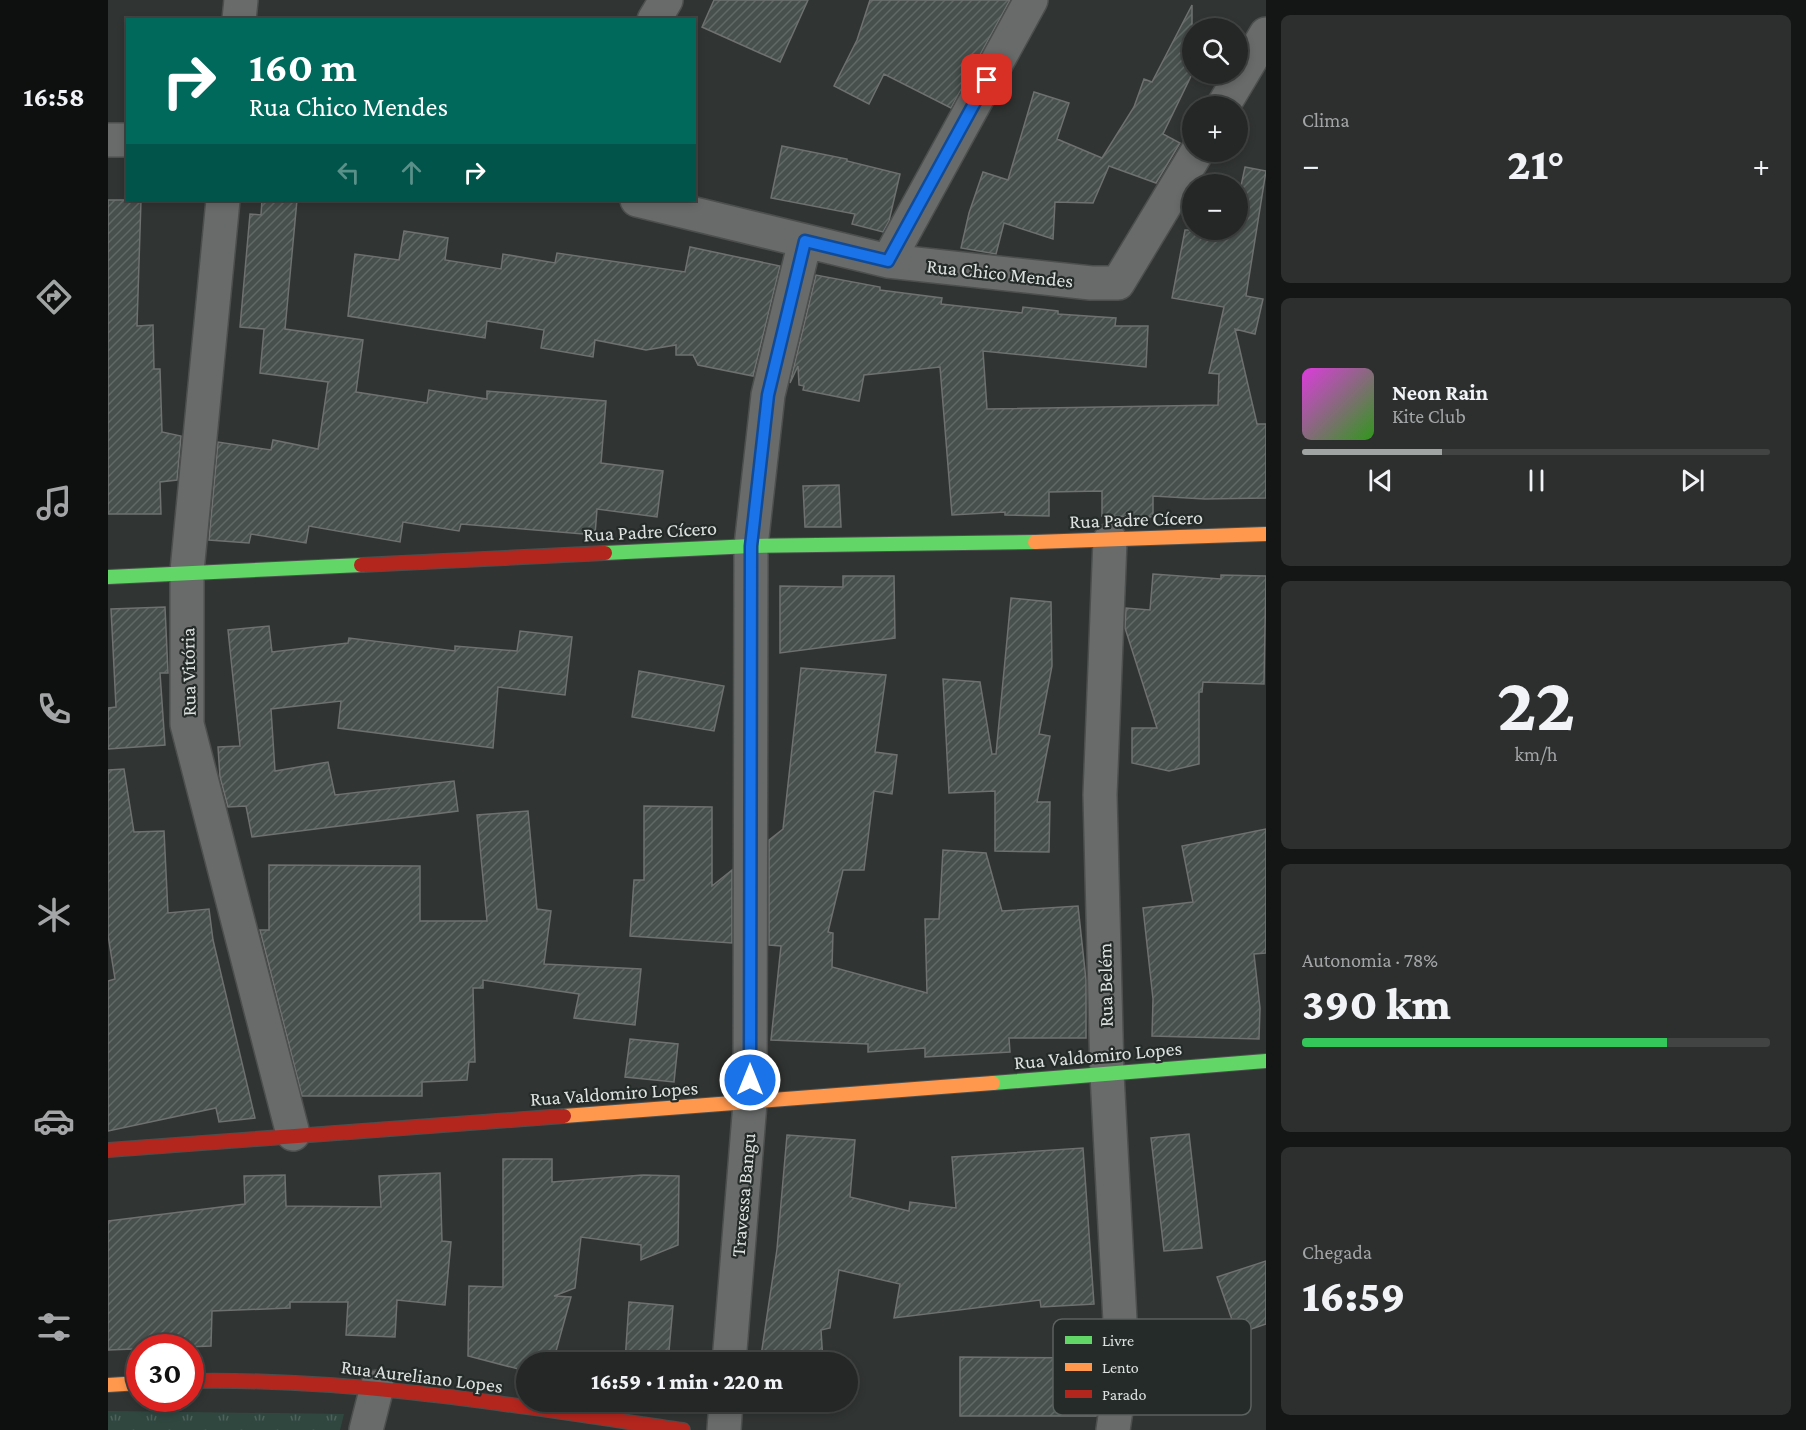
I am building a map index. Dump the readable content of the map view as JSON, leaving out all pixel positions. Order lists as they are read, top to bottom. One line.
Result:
{"streets":{"street":["Rua Chico Mendes","Rua Padre Cícero","Rua Vitória","Rua Belém","Rua Valdomiro Lopes","Travessa Bangu","Rua Aureliano Lopes"]},"crossings":[["Rua Chico Mendes","Travessa Bangu"],["Rua Padre Cícero","Rua Vitória"],["Rua Padre Cícero","Rua Belém"],["Rua Padre Cícero","Travessa Bangu"],["Rua Vitória","Rua Valdomiro Lopes"],["Rua Belém","Rua Valdomiro Lopes"],["Rua Valdomiro Lopes","Travessa Bangu"]],"legend":["Livre","Lento","Parado"],"page":{"tabs":"16:58","tile":["Clima",["22","km/h"],["Autonomia · 78%","390 km"],["Chegada","16:59"]],"map_buttons":["+","−"],"turn":["160 m","Rua Chico Mendes"],"heat":["−","21°","+"],"song":["Neon Rain","Kite Club"],"limit":"30","trip":"16:59 · 1 min · 220 m"}}
